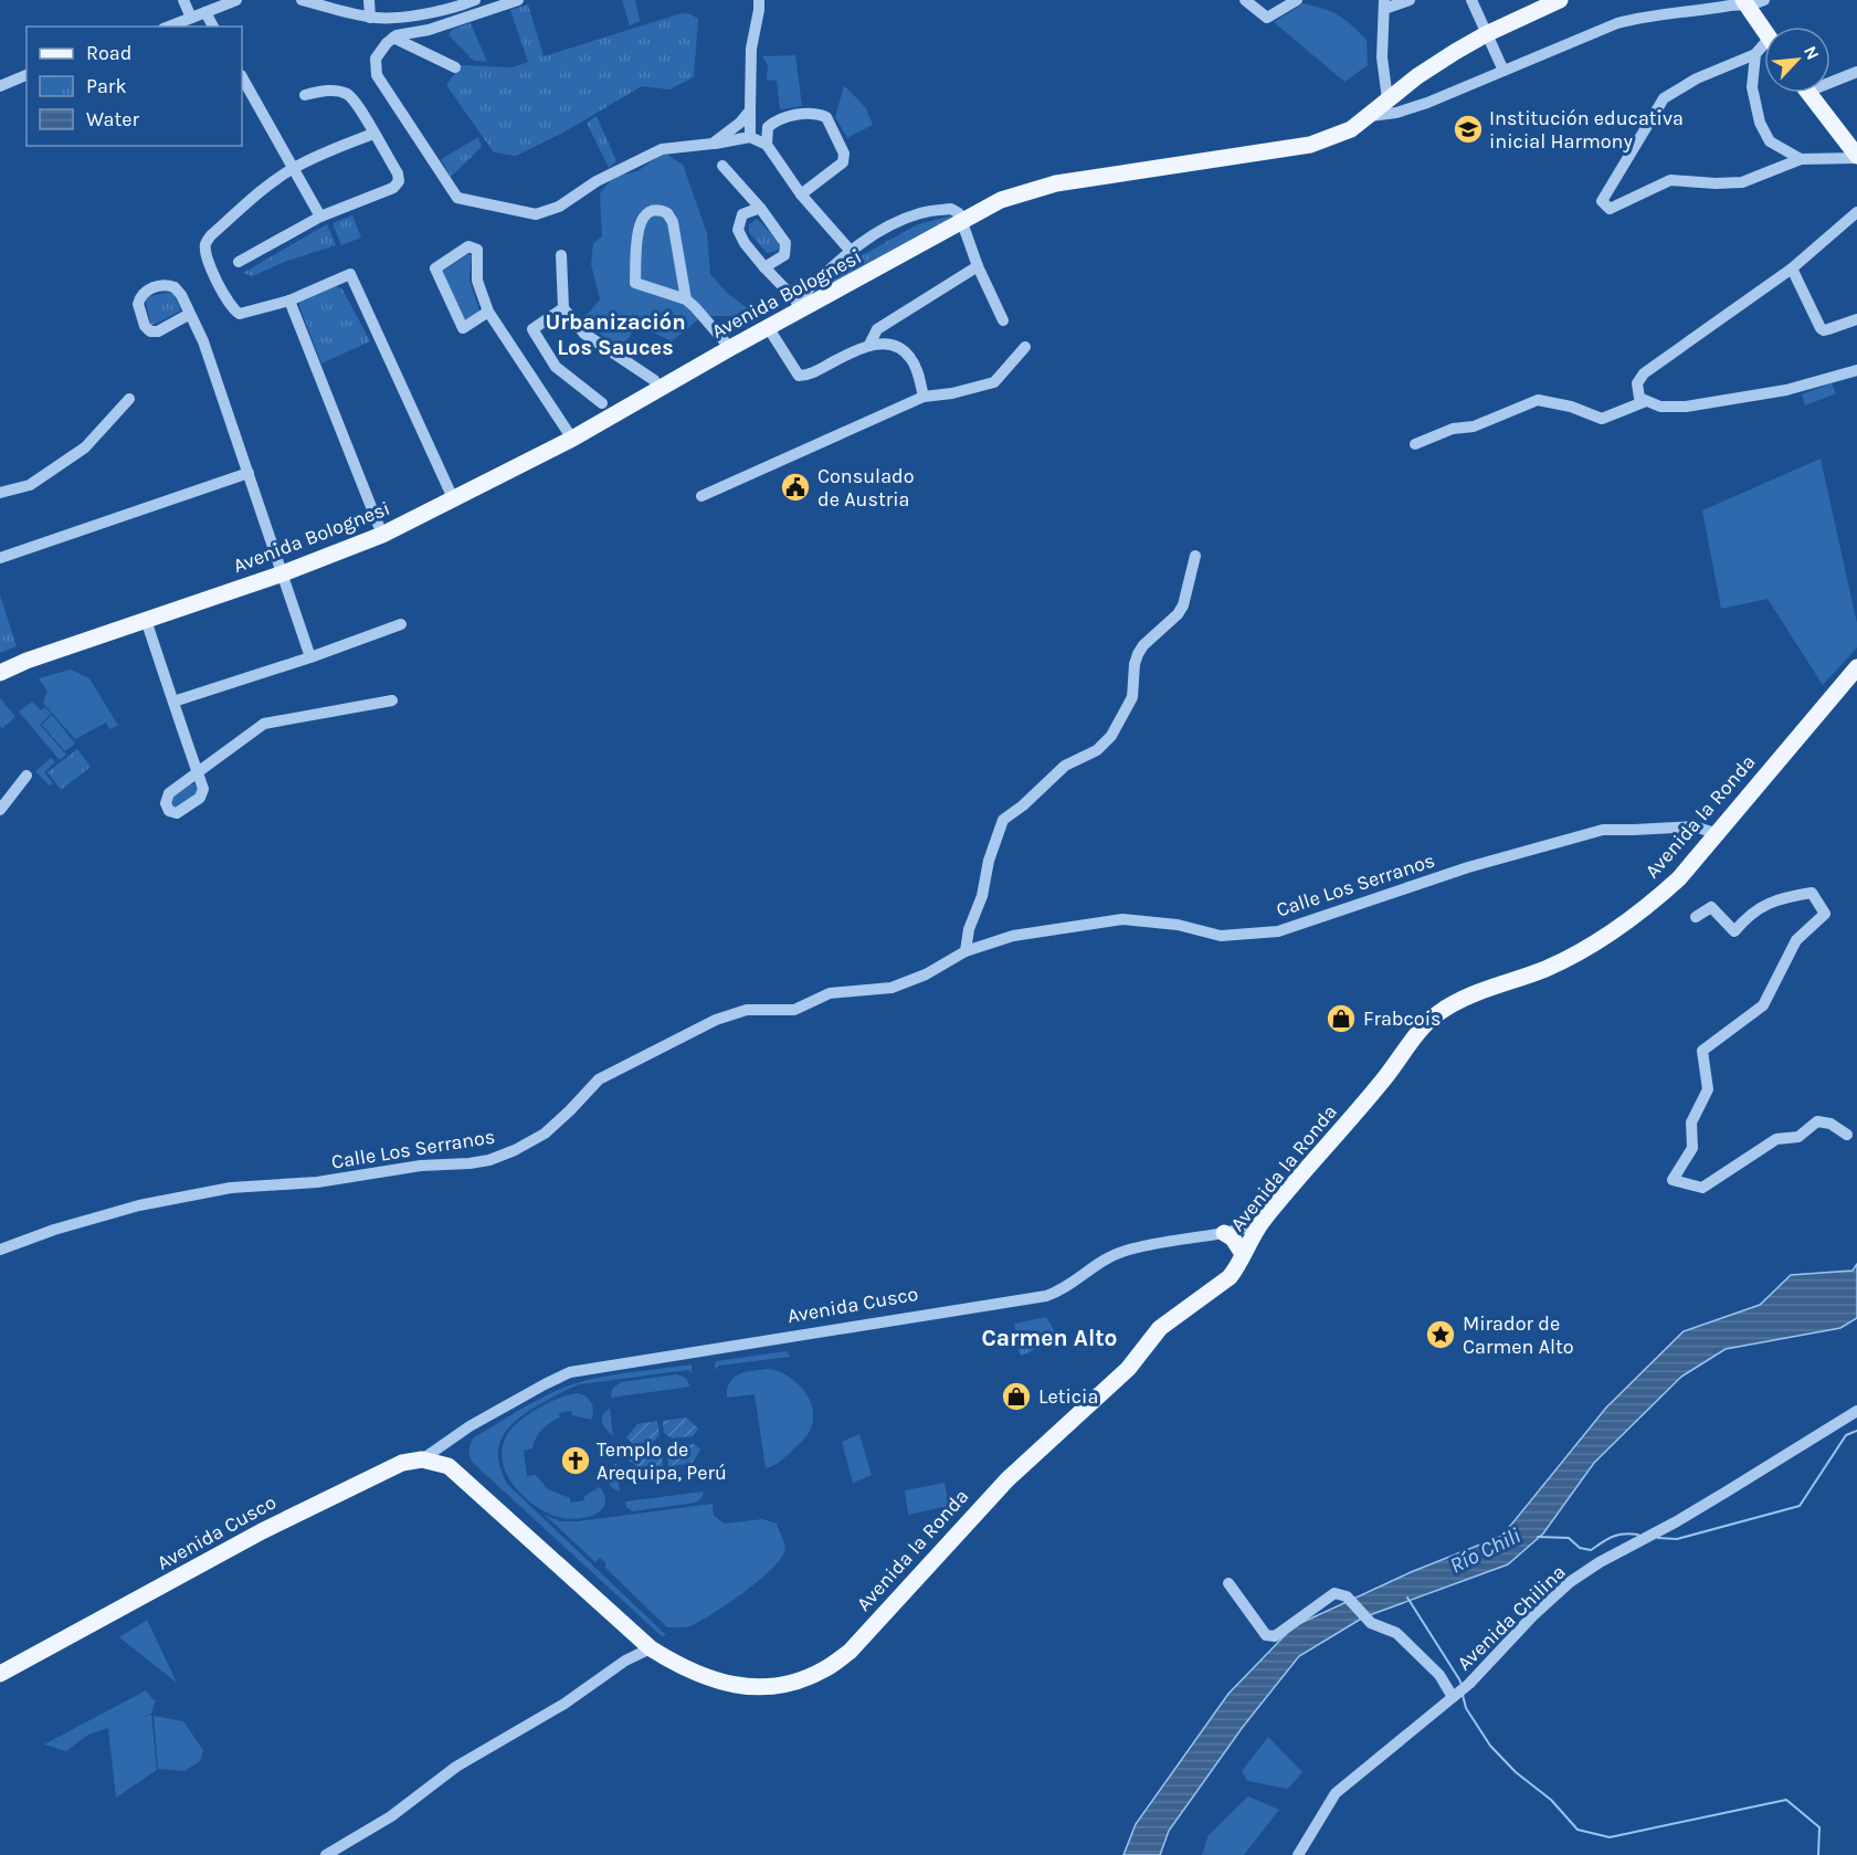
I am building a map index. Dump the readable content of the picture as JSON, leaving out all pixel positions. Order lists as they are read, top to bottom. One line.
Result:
{"streets":{"main road":["Avenida Bolognesi","Avenida la Ronda","Avenida Cusco"],"street":["Calle Los Serranos","Avenida Chilina"]},"crossings":[["Avenida la Ronda","Calle Los Serranos"],["Avenida la Ronda","Avenida Cusco"]],"districts":["Urbanización Los Sauces","Carmen Alto"],"water":["Río Chili"],"places":{"school or university":["Institución educativa inicial Harmony"],"public building":["Consulado de Austria"],"shop":["Frabcois","Leticia"],"place":["Mirador de Carmen Alto"],"church":["Templo de Arequipa, Perú"]},"legend":["Road","Park","Water"],"north":"top right"}
